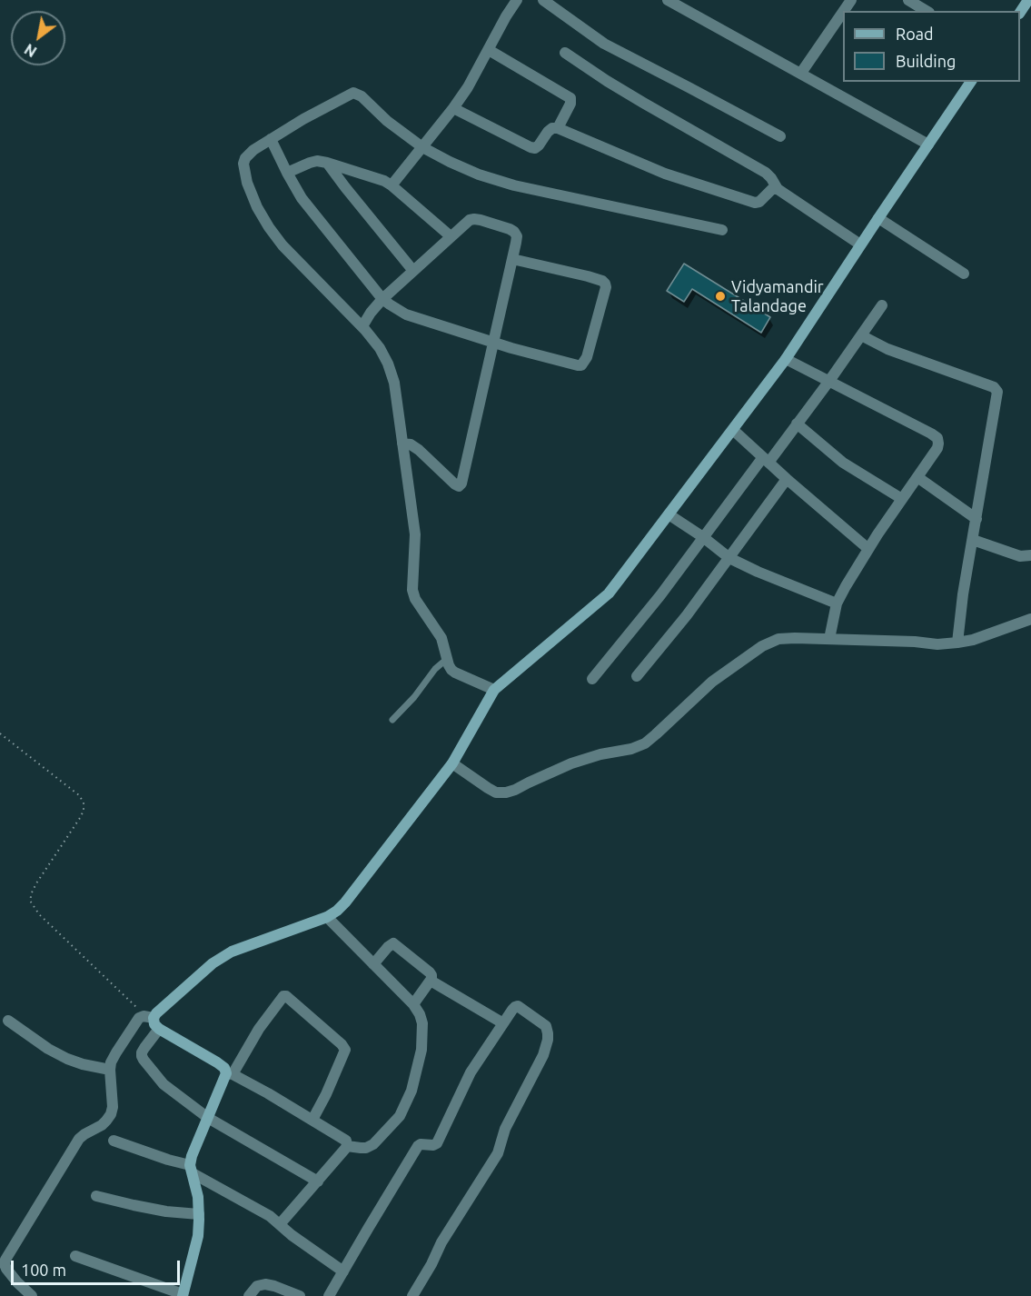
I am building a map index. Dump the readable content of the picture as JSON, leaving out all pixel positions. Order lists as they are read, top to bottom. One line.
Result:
{"places":["Vidyamandir Talandage"],"legend":["Road","Building"],"scale_bar":"100 m","north":"bottom left"}
